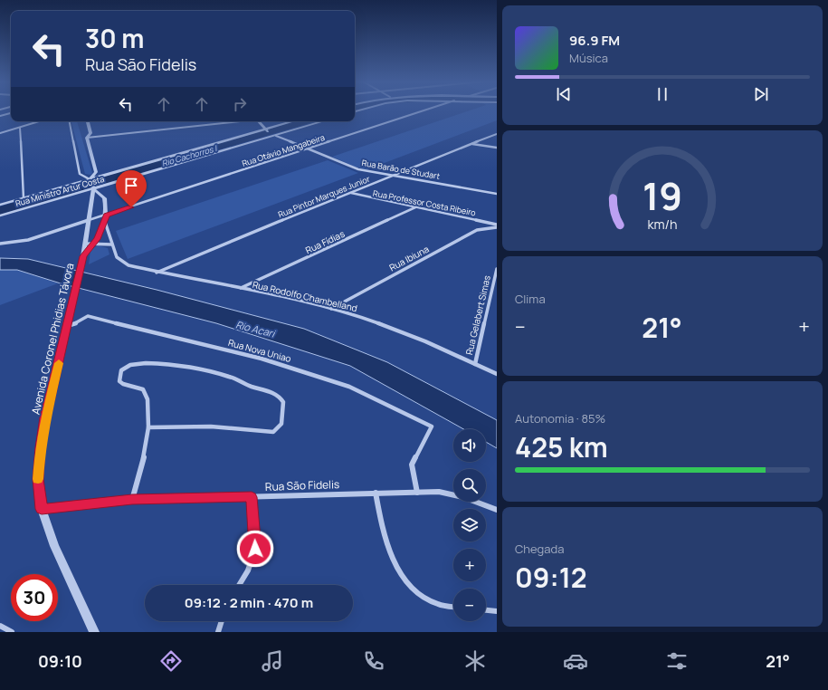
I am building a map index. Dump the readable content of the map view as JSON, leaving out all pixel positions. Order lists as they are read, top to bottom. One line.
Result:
{"streets":{"street":["Rua Otávio Mangabeira","Rua Barão de Studart","Rua Ministro Artur Costa","Rua Pintor Marques Junior","Rua Professor Costa Ribeiro","Rua Fídias","Rua Ibiuna","Rua Rodolfo Chambelland","Rua Gelabert Simas","Avenida Coronel Phidias Távora","Rua Nova Uniao","Rua São Fidelis"]},"crossings":[["Rua Otávio Mangabeira","Rua Barão de Studart"],["Rua Otávio Mangabeira","Avenida Coronel Phidias Távora"],["Rua Barão de Studart","Rua Ministro Artur Costa"],["Rua Barão de Studart","Rua Pintor Marques Junior"],["Rua Ministro Artur Costa","Avenida Coronel Phidias Távora"],["Rua Pintor Marques Junior","Rua Professor Costa Ribeiro"],["Rua Pintor Marques Junior","Rua Rodolfo Chambelland"],["Rua Professor Costa Ribeiro","Rua Fídias"],["Rua Fídias","Rua Rodolfo Chambelland"],["Rua Ibiuna","Rua Rodolfo Chambelland"],["Rua Rodolfo Chambelland","Rua Gelabert Simas"],["Avenida Coronel Phidias Távora","Rua Nova Uniao"],["Avenida Coronel Phidias Távora","Rua São Fidelis"],["Rua Nova Uniao","Rua São Fidelis"]],"water":["Rio Cachorros I","Rio Acari"],"page":{"turn":["30 m","Rua São Fidelis"],"song":["96.9 FM","Música"],"tile":["Clima",["Autonomia · 85%","425 km"],["Chegada","09:12"]],"heat":["−","21°","+"],"map_buttons":["+","−"],"limit":"30","trip":"09:12 · 2 min · 470 m","tabs":["09:10","21°"],"gauge":["19","km/h"]}}
